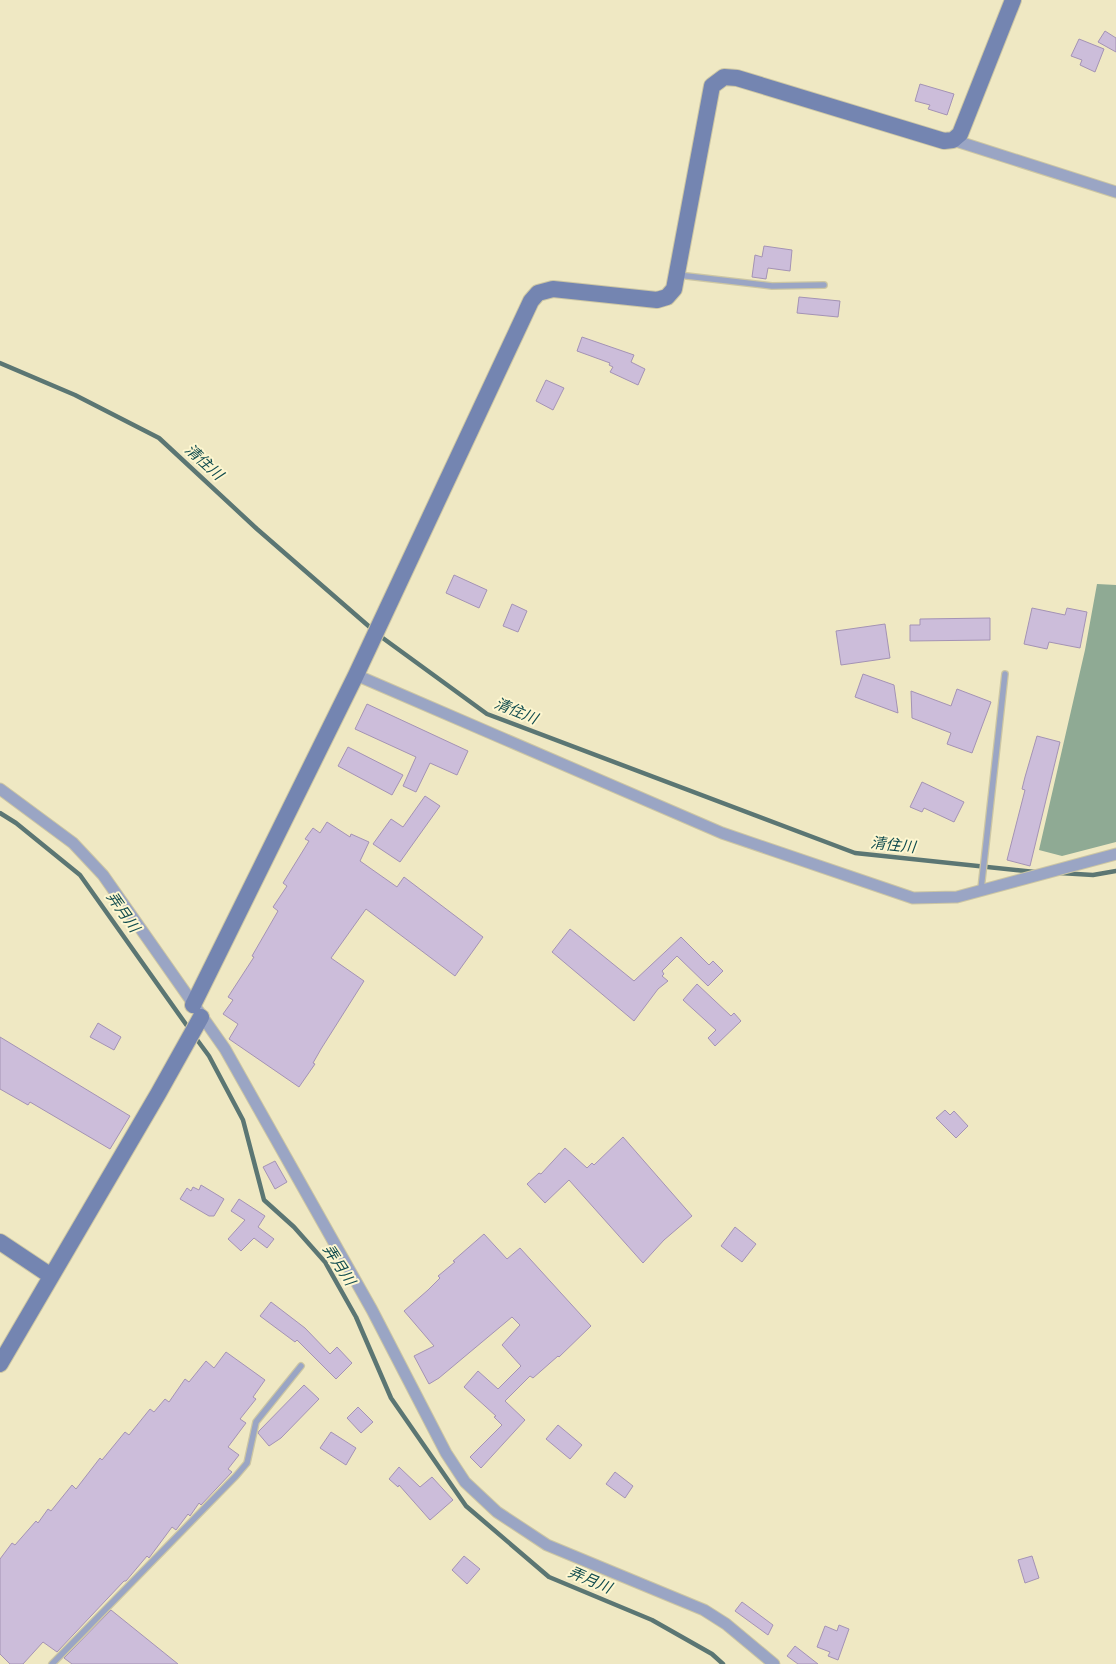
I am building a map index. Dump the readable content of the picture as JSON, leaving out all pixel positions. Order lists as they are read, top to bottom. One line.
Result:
{"water":["清住川","弄月川"]}
